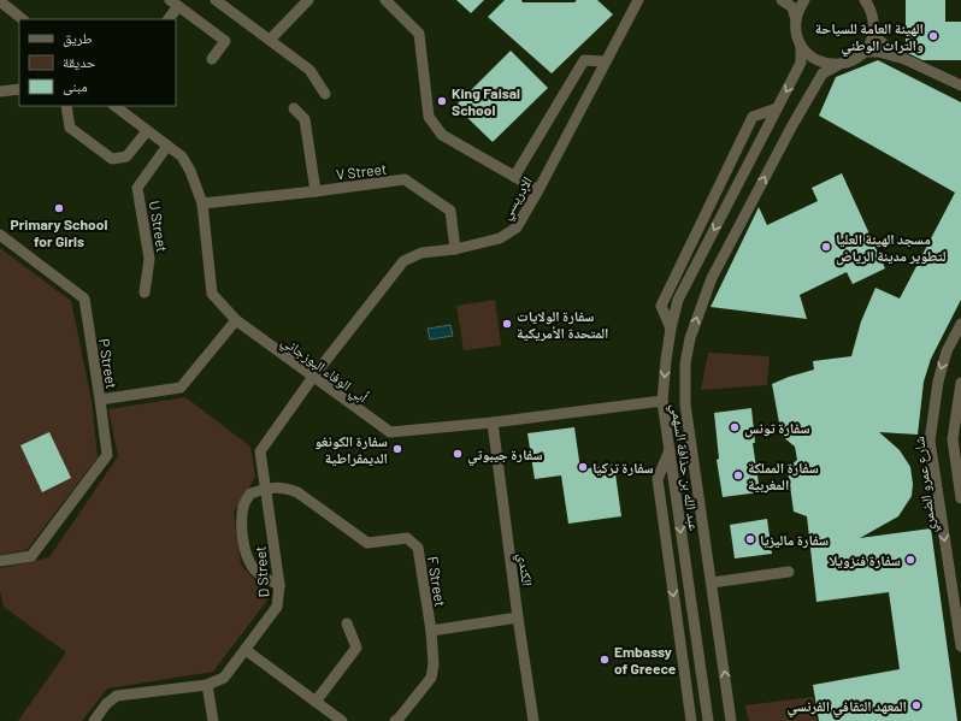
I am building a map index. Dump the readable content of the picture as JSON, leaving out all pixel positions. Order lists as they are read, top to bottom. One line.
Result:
{"streets":{"street":["V Street","الإدريسي","U Street","P Street","أبي الوفاء البوزجاني","عبد الله بن حذافة السهمي","شارع عمرو الضمري","الكندي","D Street","F Street"]},"crossings":[["V Street","الإدريسي"],["V Street","أبي الوفاء البوزجاني"],["الإدريسي","أبي الوفاء البوزجاني"],["الإدريسي","D Street"],["U Street","أبي الوفاء البوزجاني"],["P Street","أبي الوفاء البوزجاني"],["أبي الوفاء البوزجاني","عبد الله بن حذافة السهمي"],["أبي الوفاء البوزجاني","الكندي"],["أبي الوفاء البوزجاني","D Street"],["D Street","F Street"]],"places":["الهيئة العامة للسياحة والتراث الوطني","King Faisal School","Primary School for Girls","مسجد الهيئة العليا لتطوير مدينة الرياض","سفارة الولايات المتحدة الأمريكية","سفارة تونس","سفارة الكونغو الديمقراطية","سفارة جيبوتي","سفارة تركيا","سفارة المملكة المغربية","سفارة ماليزيا","سفارة فنزويلا","Embassy of Greece","المعهد الثقافي الفرنسي"],"legend":["طريق","حديقة","مبنى"]}
